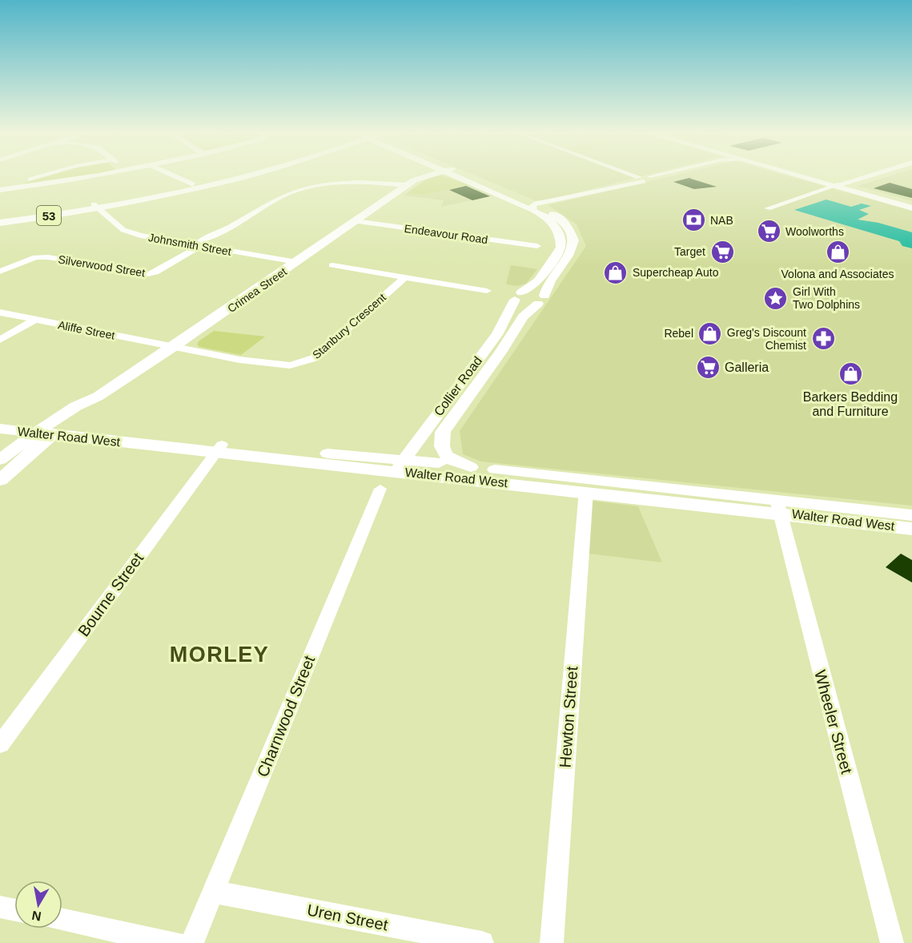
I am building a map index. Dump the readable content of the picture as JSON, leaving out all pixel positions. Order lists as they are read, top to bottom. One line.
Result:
{"streets":{"main road":["53","Crimea Street","Collier Road","Walter Road West"],"street":["Endeavour Road","Johnsmith Street","Silverwood Street","Stanbury Crescent","Aliffe Street","Bourne Street","Charnwood Street","Hewton Street","Wheeler Street","Uren Street"]},"crossings":[["53","Johnsmith Street"],["Endeavour Road","Crimea Street"],["Johnsmith Street","Silverwood Street"],["Johnsmith Street","Crimea Street"],["Silverwood Street","Crimea Street"],["Crimea Street","Stanbury Crescent"],["Crimea Street","Aliffe Street"],["Crimea Street","Walter Road West"],["Stanbury Crescent","Aliffe Street"],["Collier Road","Walter Road West"],["Walter Road West","Bourne Street"],["Walter Road West","Hewton Street"],["Walter Road West","Wheeler Street"],["Charnwood Street","Uren Street"]],"districts":["MORLEY"],"places":{"bank":["NAB"],"supermarket":["Woolworths","Target","Galleria"],"shop":["Volona and Associates","Supercheap Auto","Rebel","Barkers Bedding and Furniture"],"place":["Girl With Two Dolphins"],"pharmacy":["Greg's Discount Chemist"]},"north":"bottom"}
